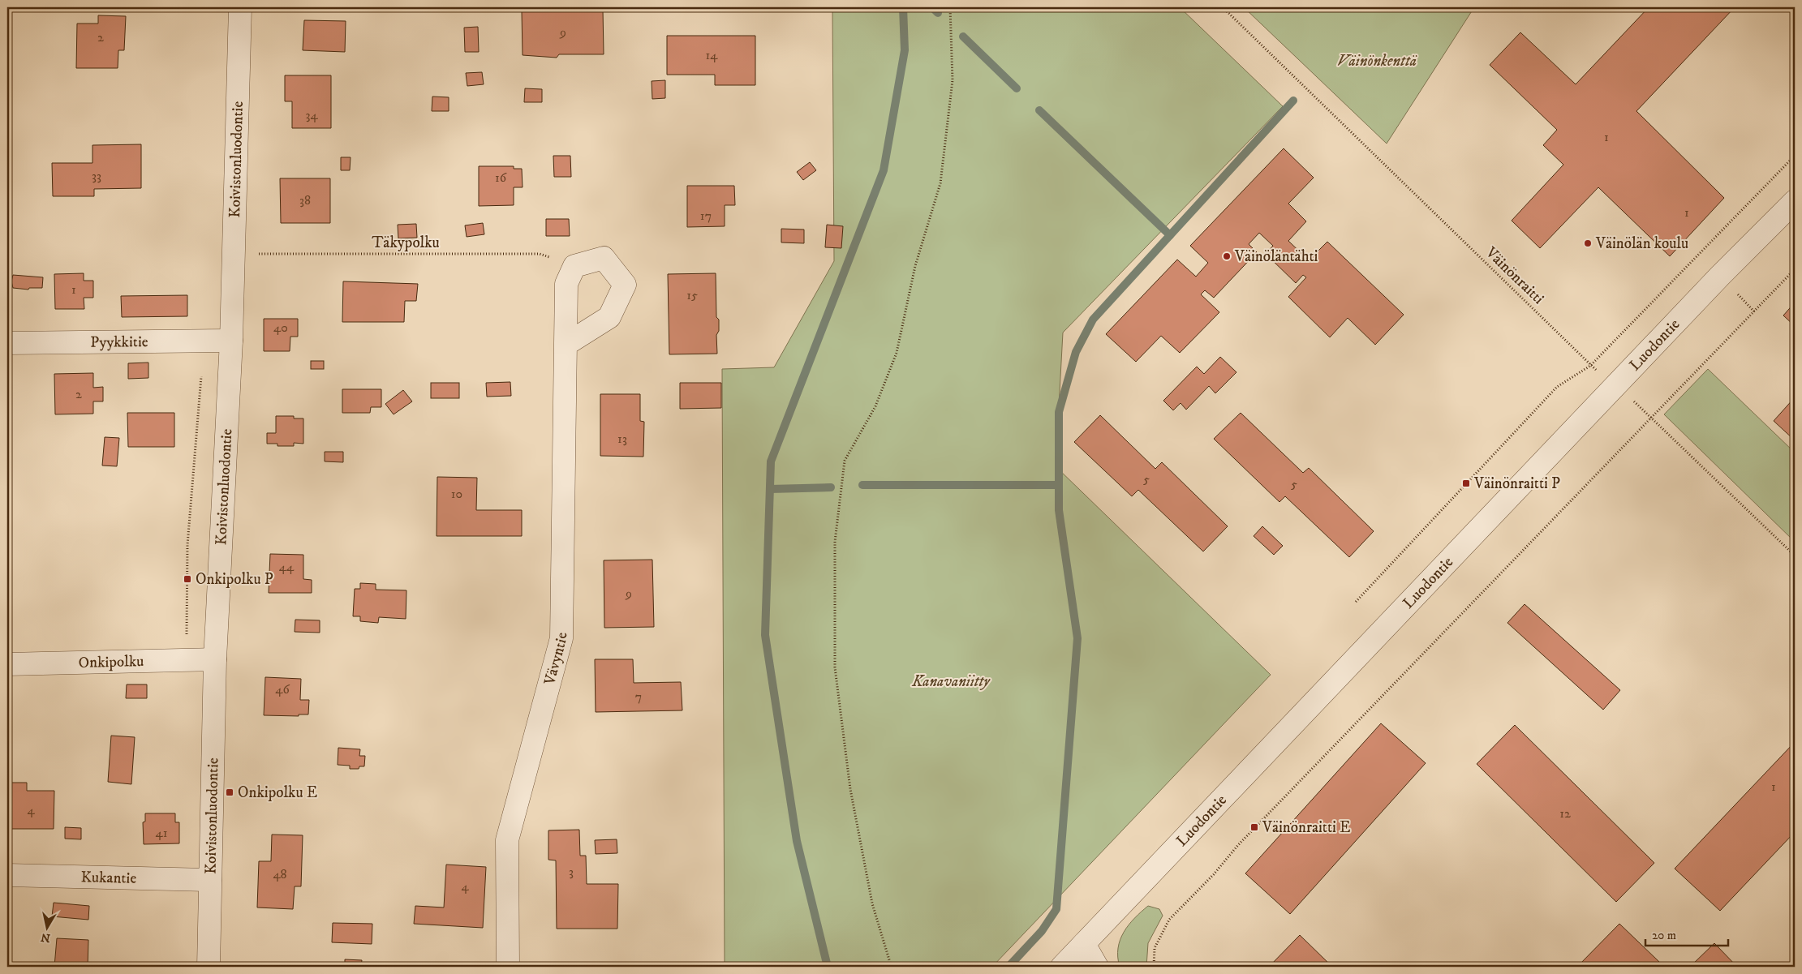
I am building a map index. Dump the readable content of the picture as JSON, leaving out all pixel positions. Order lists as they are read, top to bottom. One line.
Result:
{"streets":{"street":["Koivistonluodontie","Pyykkitie","Luodontie","Vävyntie","Onkipolku","Kukantie"],"path":["Täkypolku","Väinönraitti"]},"crossings":[["Koivistonluodontie","Täkypolku"],["Koivistonluodontie","Pyykkitie"],["Koivistonluodontie","Onkipolku"],["Koivistonluodontie","Kukantie"],["Täkypolku","Vävyntie"],["Väinönraitti","Luodontie"]],"parks":["Väinönkenttä","Kanavaniitty"],"places":{"other":["Väinölän koulu","Väinöläntähti"],"transit":["Väinönraitti P","Onkipolku P","Onkipolku E","Väinönraitti E"]},"house_numbers":["9","2","14","34","1","33","16","38","1","17","1","15","40","2","13","5","5","10","44","9","46","7","1","4","12","41","3","48","4"],"scale_bar":"20 m","north":"bottom"}
